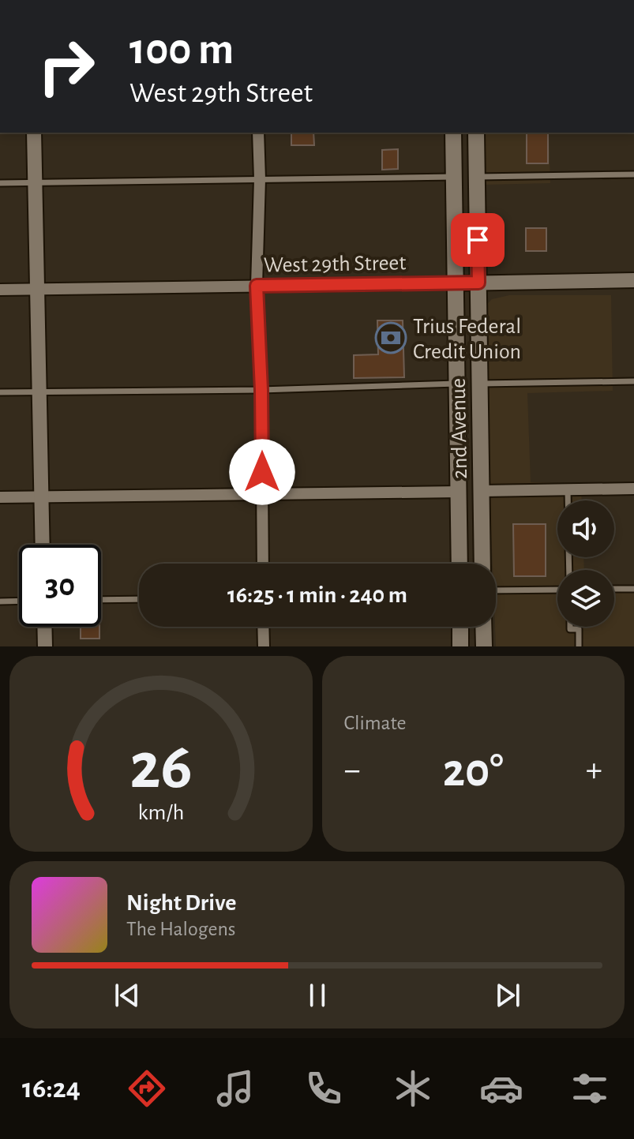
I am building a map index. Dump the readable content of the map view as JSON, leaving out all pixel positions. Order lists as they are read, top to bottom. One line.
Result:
{"streets":{"main road":["2nd Avenue"],"street":["West 29th Street"]},"crossings":[["West 29th Street","2nd Avenue"]],"places":{"bank":["Trius Federal Credit Union"]},"page":{"turn":["100 m","West 29th Street"],"limit":"30","trip":"16:25 · 1 min · 240 m","tile":"Climate","heat":["−","20°","+"],"song":["Night Drive","The Halogens"],"tabs":"16:24","gauge":["26","km/h"]}}
